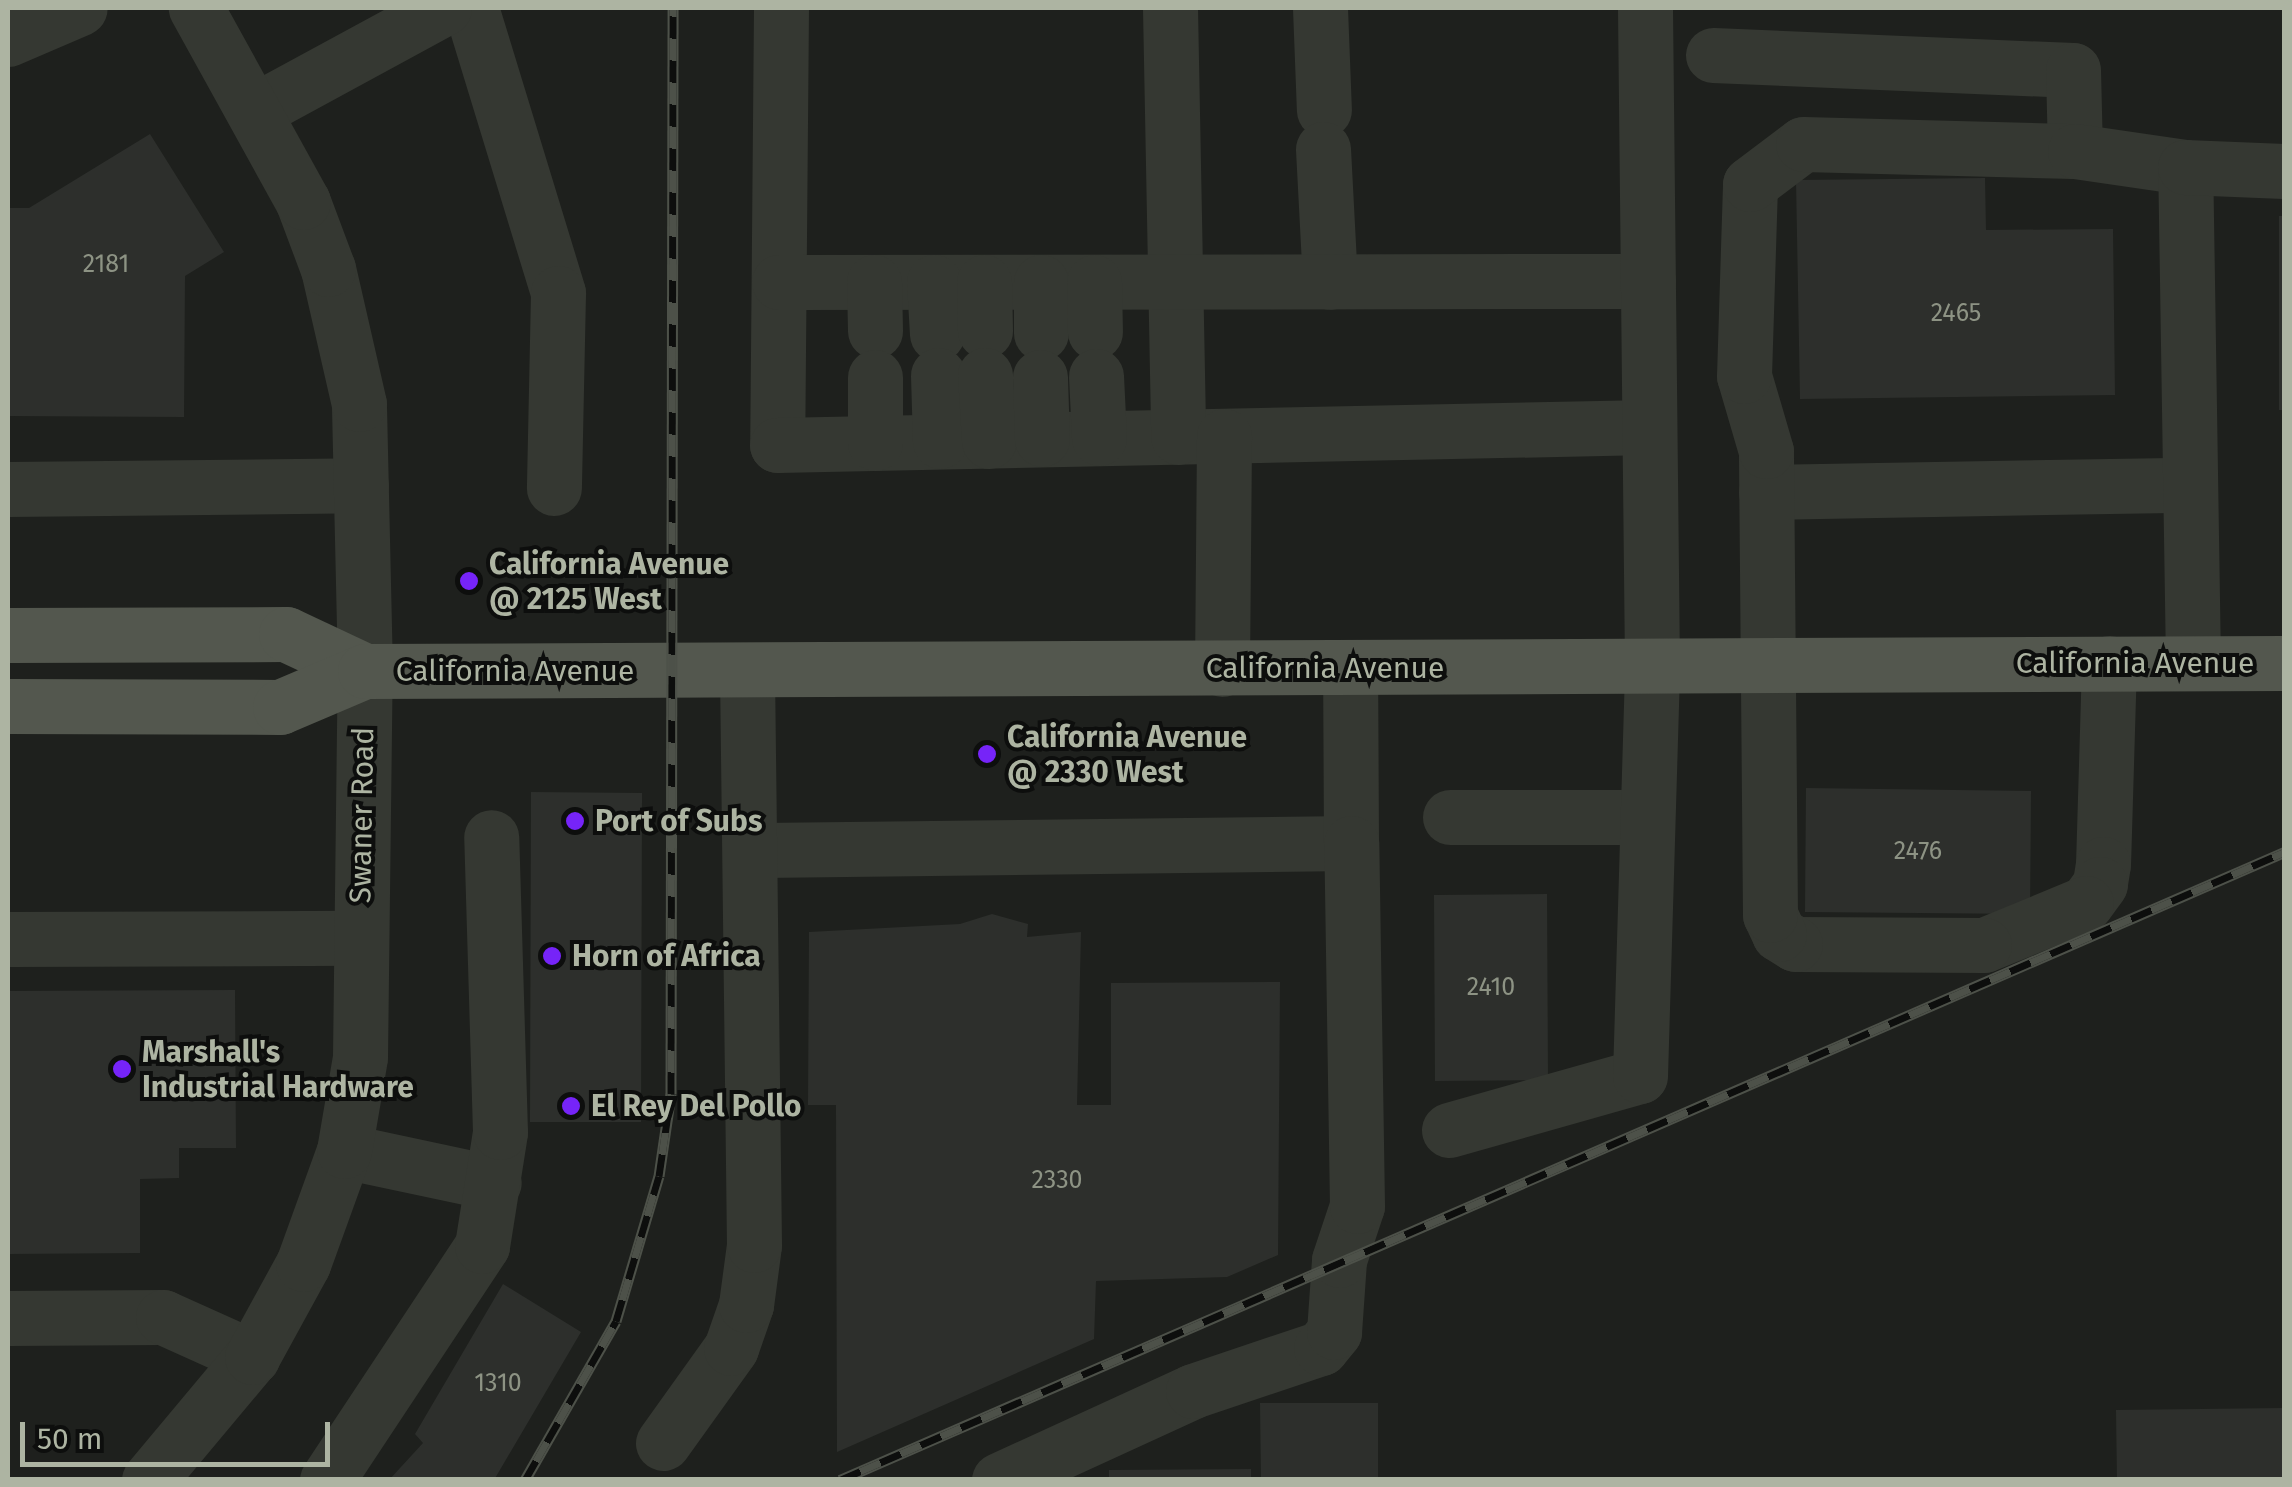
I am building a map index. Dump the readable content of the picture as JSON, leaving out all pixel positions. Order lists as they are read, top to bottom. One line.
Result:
{"streets":{"main road":["California Avenue"],"street":["Swaner Road"]},"crossings":[["California Avenue","Swaner Road"]],"places":["California Avenue @ 2125 West","California Avenue @ 2330 West","Port of Subs","Horn of Africa","Marshall's Industrial Hardware","El Rey Del Pollo"],"house_numbers":["2181","2465","2476","2410","2330","1310"],"scale_bar":"50 m"}
